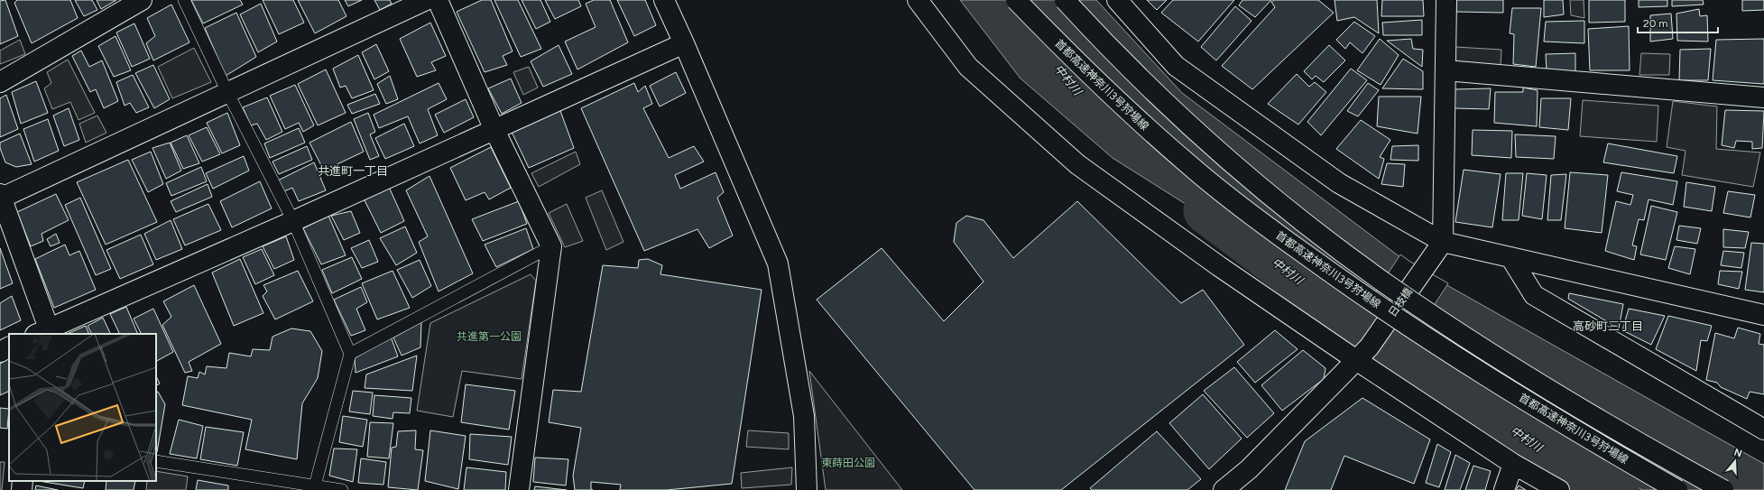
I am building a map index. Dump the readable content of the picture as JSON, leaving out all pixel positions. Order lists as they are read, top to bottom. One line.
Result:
{"streets":{"main road":["首都高速神奈川3号狩場線","日枝橋"]},"districts":["共進町一丁目","高砂町三丁目"],"water":["中村川"],"parks":["共進第一公園","東蒔田公園"],"scale_bar":"20 m","north":"top"}
